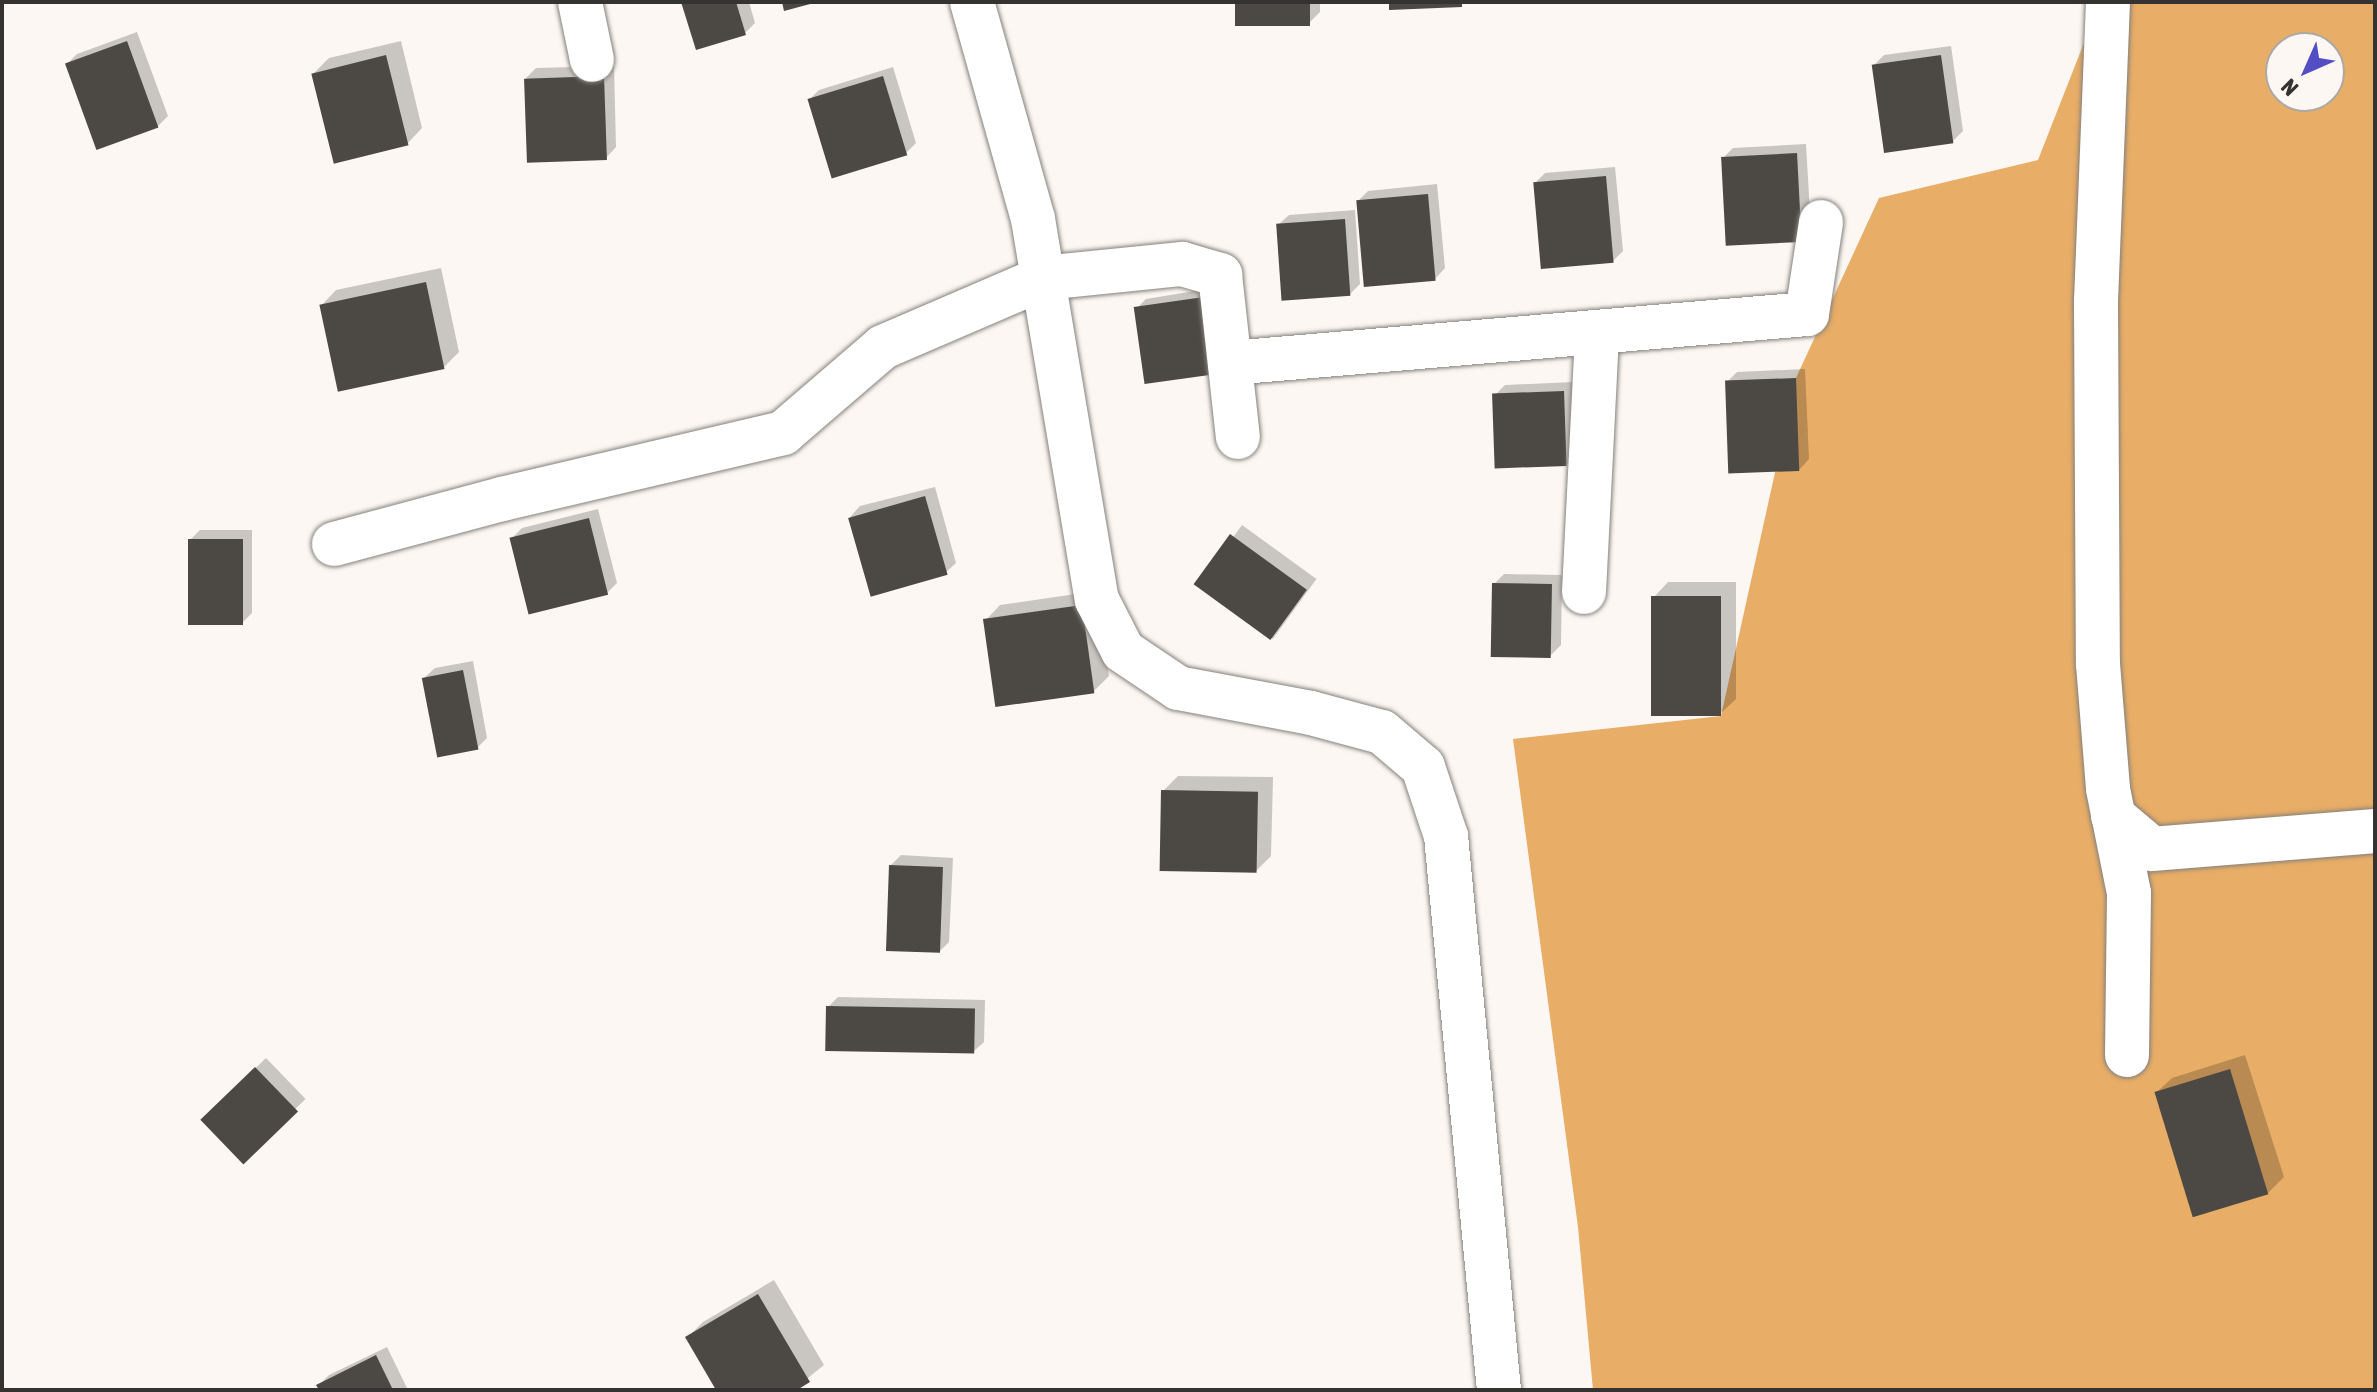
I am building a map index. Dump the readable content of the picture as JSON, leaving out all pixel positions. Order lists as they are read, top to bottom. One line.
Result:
{"north":"bottom left"}
